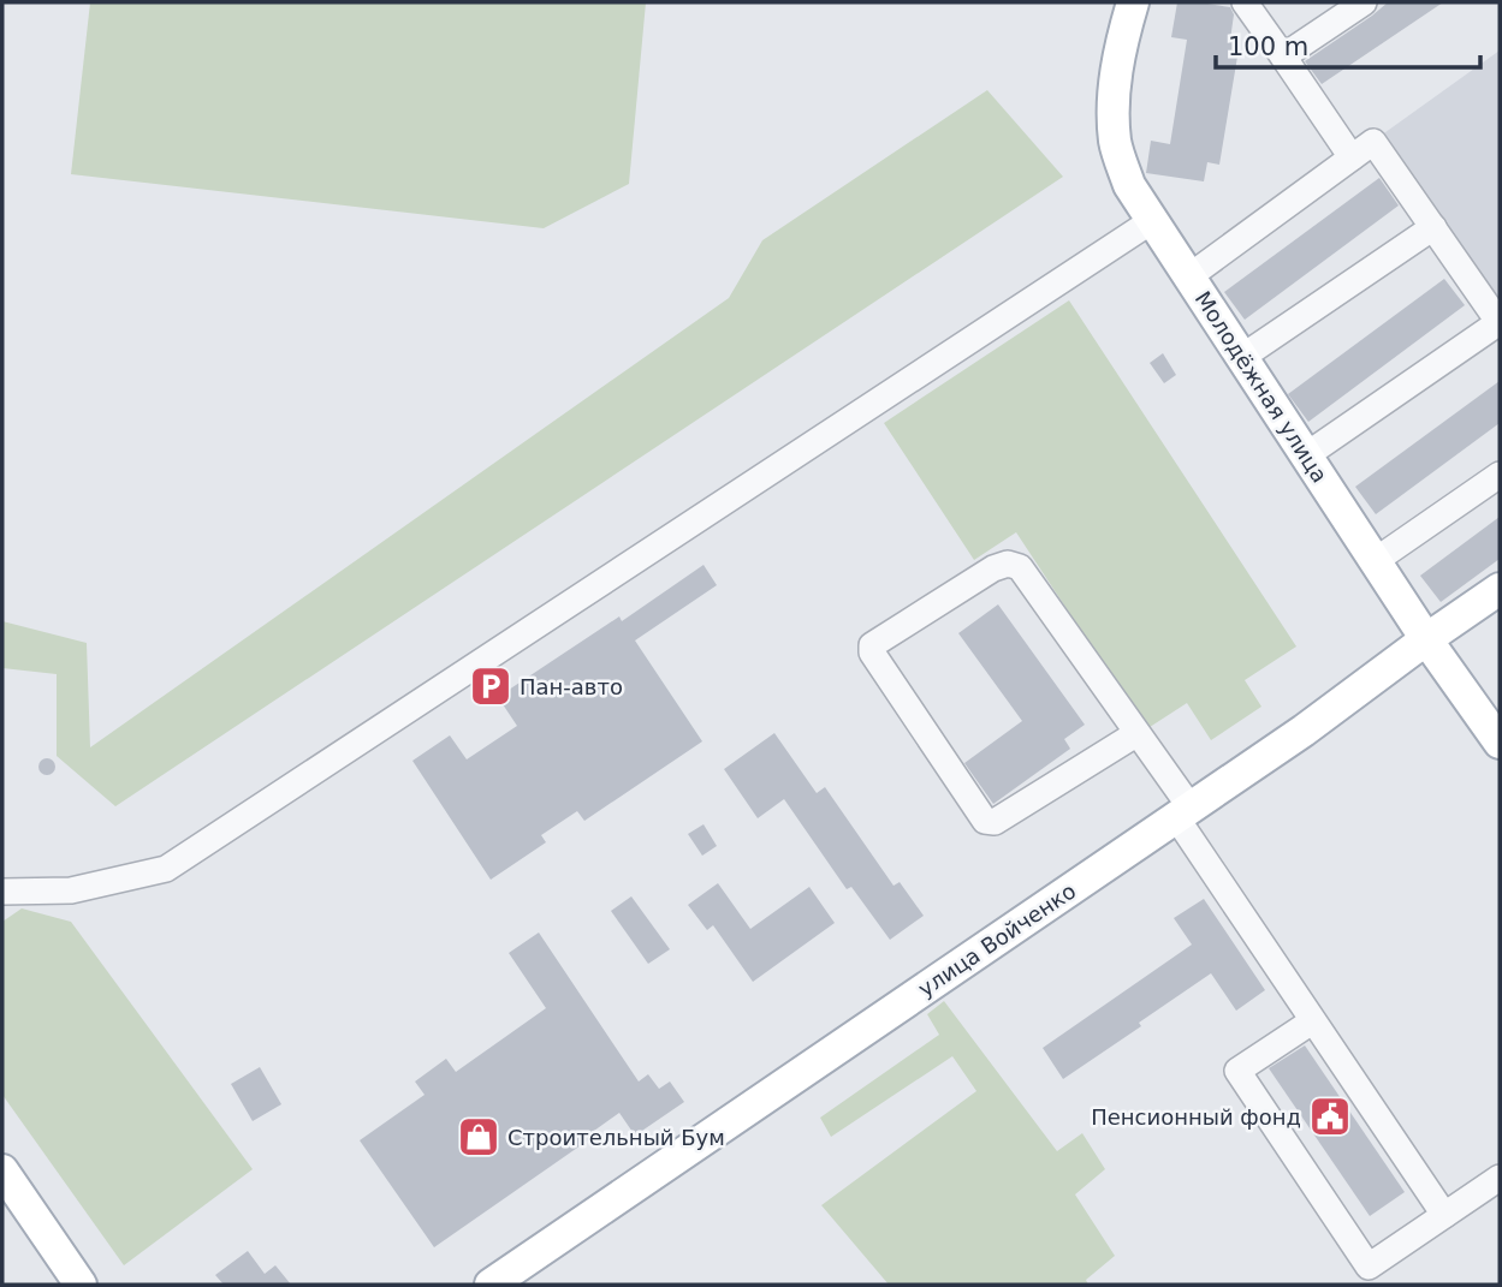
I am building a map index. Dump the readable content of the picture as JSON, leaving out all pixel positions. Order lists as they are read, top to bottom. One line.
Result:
{"streets":{"main road":["Молодёжная улица","улица Войченко"]},"crossings":[["Молодёжная улица","улица Войченко"]],"places":{"parking":["Пан-авто"],"public building":["Пенсионный фонд"],"shop":["Строительный Бум"]},"scale_bar":"100 m"}
